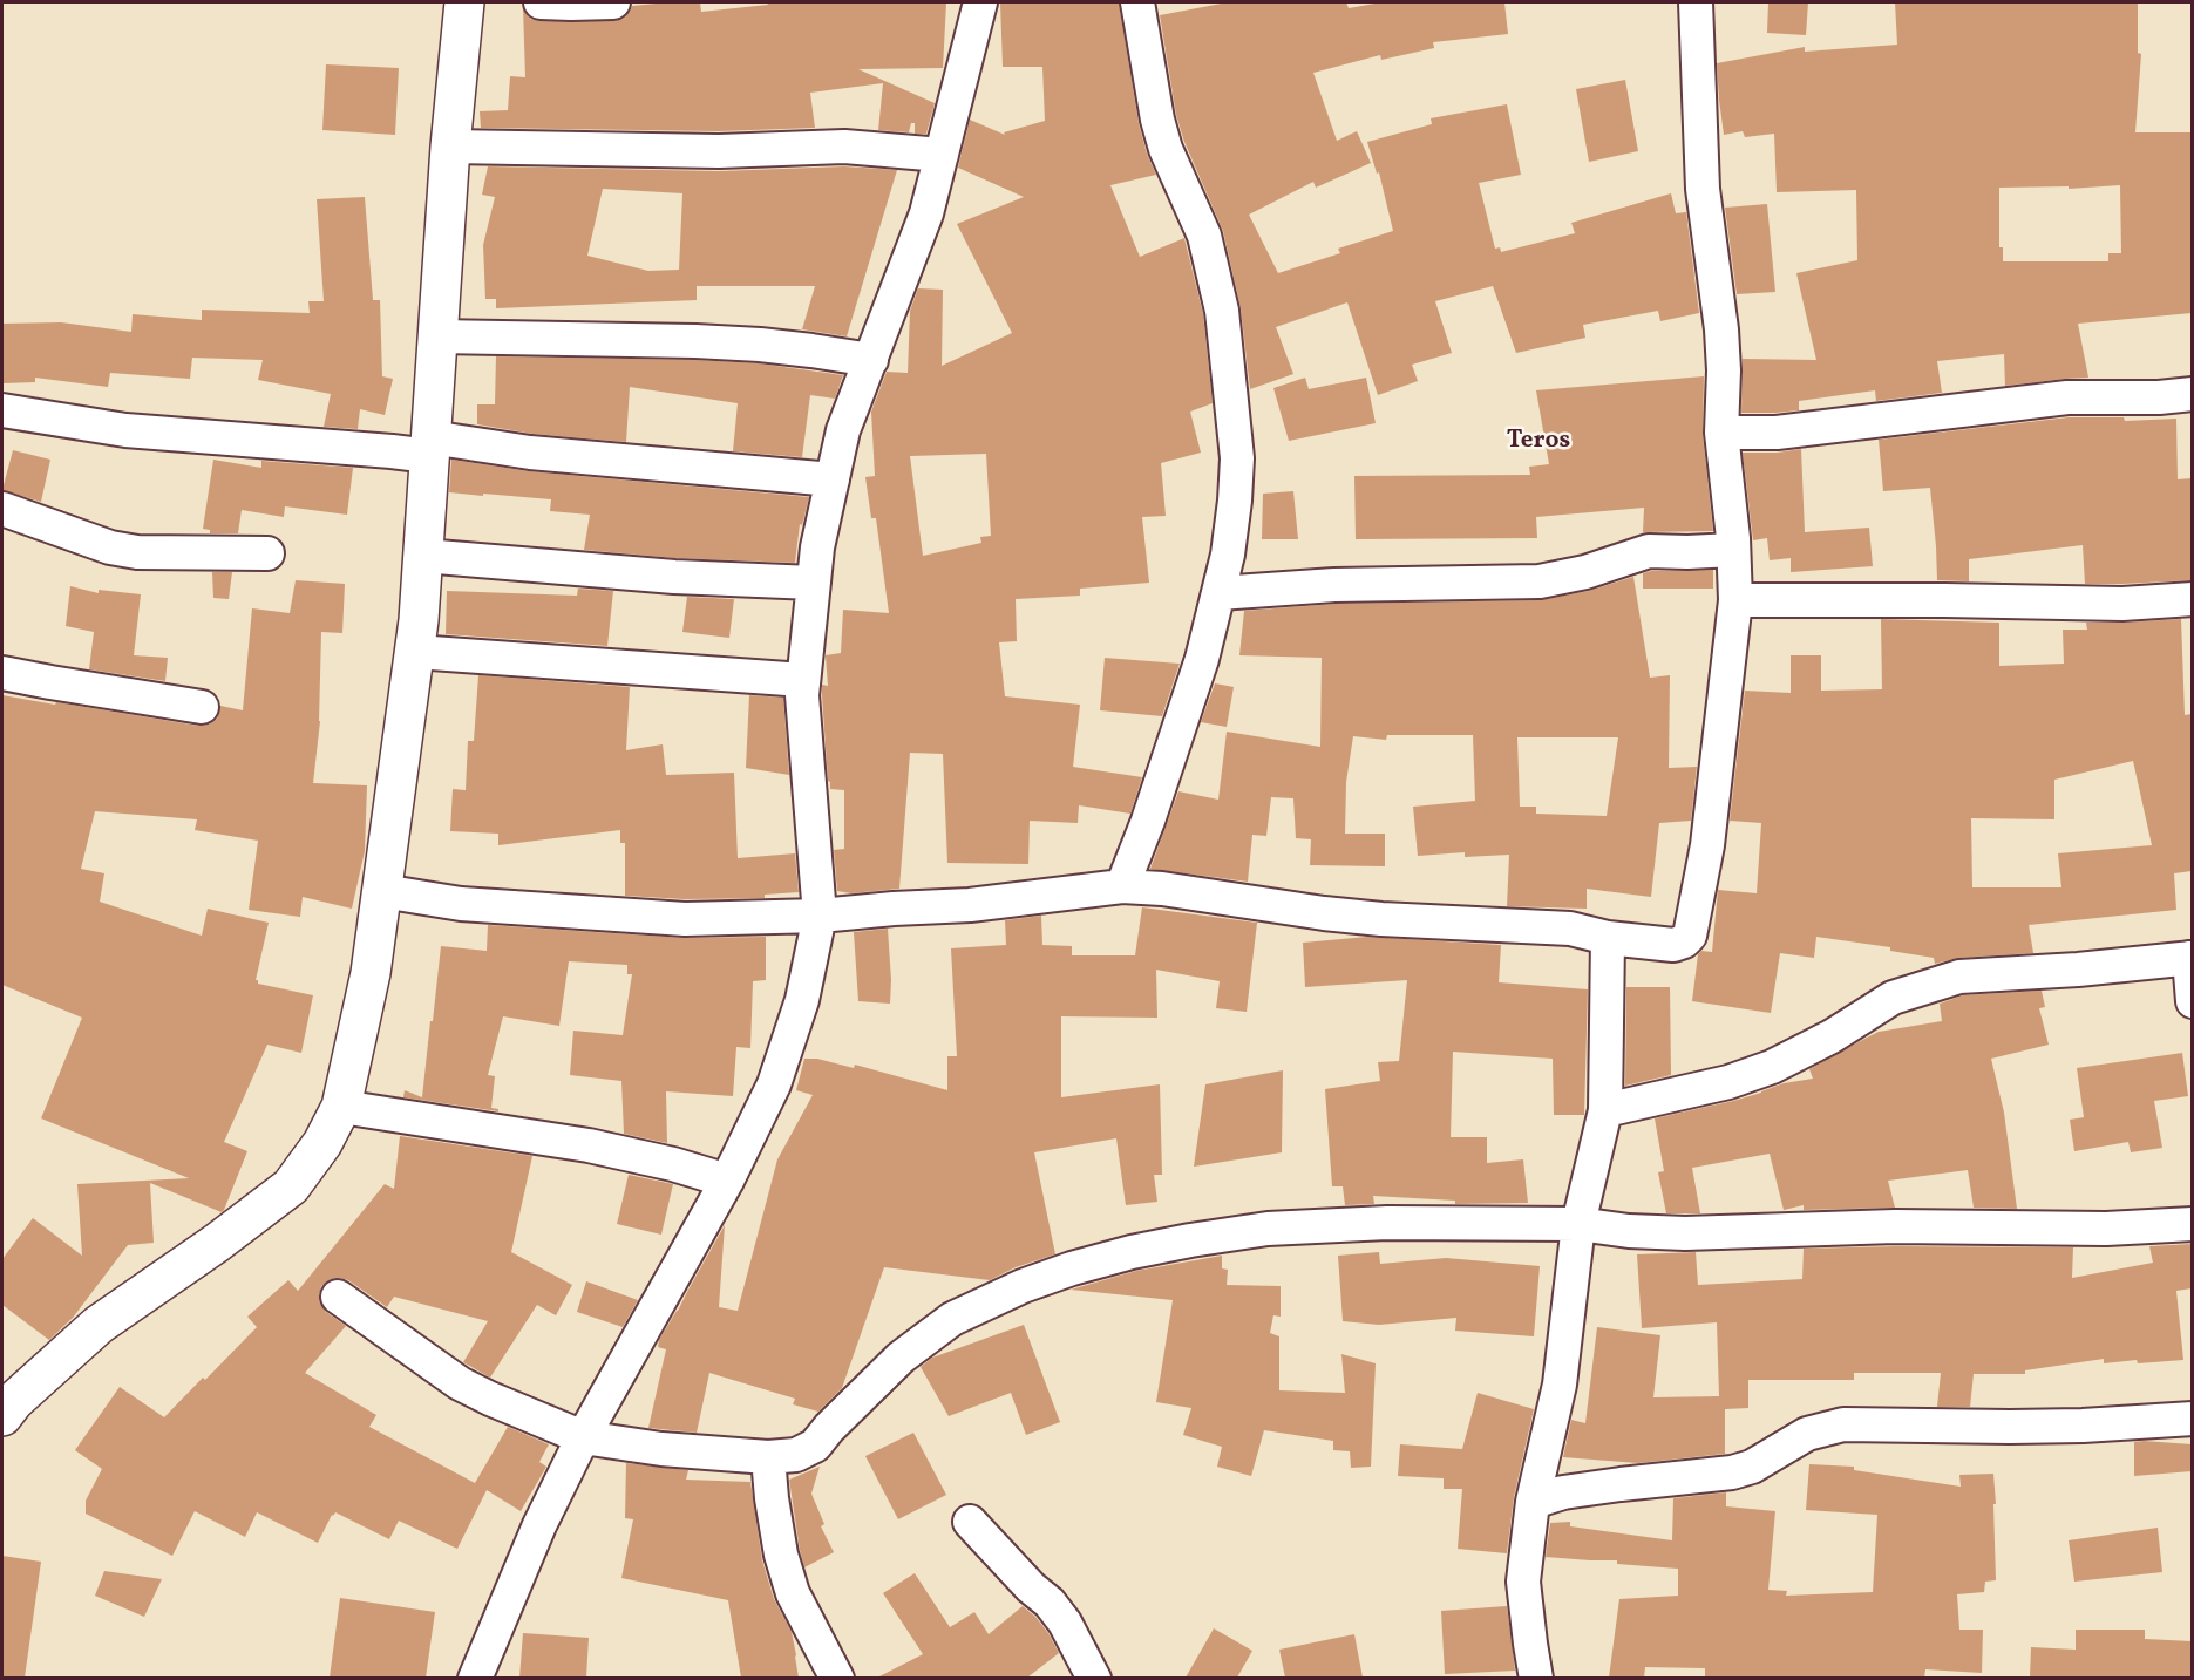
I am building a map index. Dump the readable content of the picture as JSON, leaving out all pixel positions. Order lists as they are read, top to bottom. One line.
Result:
{"districts":["Teros"]}
